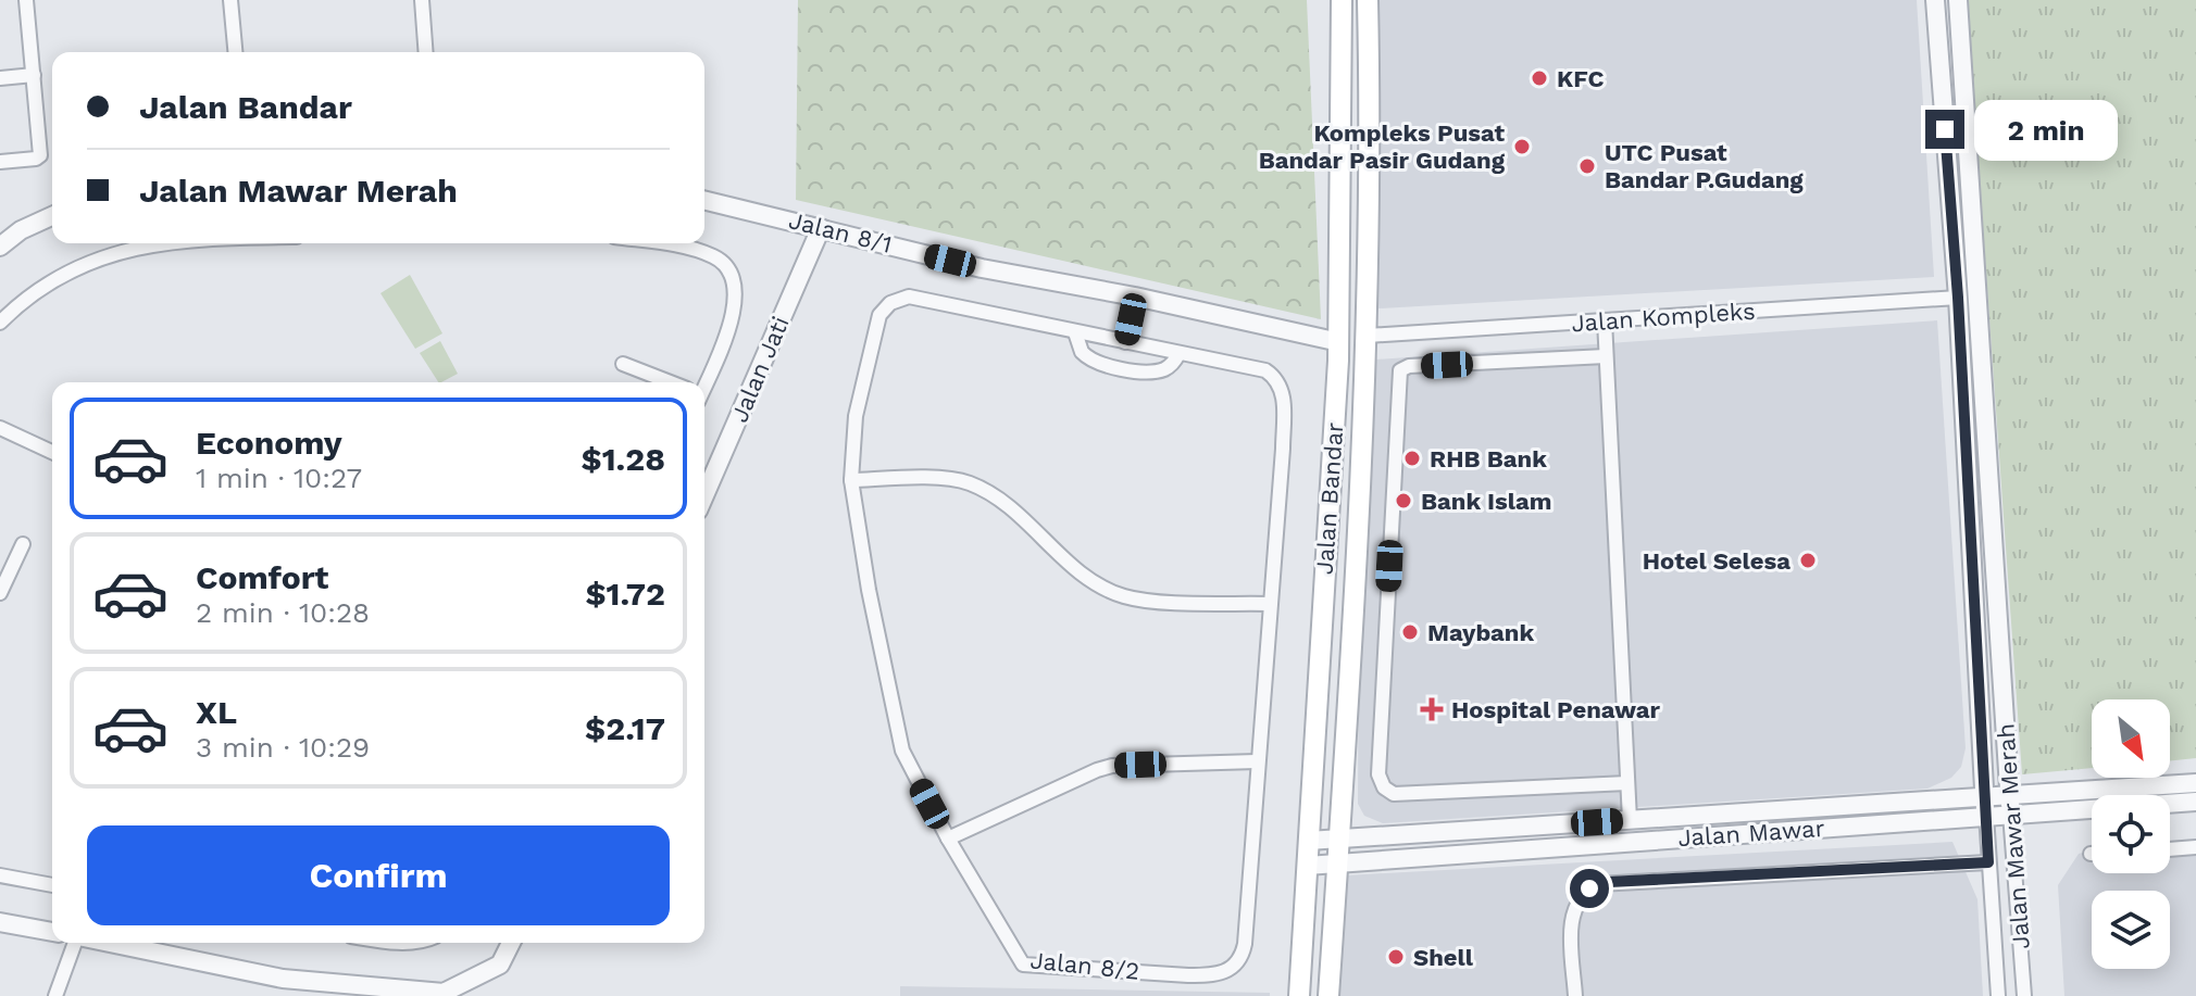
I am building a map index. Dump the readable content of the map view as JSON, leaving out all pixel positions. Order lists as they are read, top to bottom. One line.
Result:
{"streets":{"main road":["Jalan Bandar"],"street":["Jalan 8/1","Jalan Kompleks","Jalan Jati","Jalan Mawar","Jalan Mawar Merah","Jalan 8/2"]},"crossings":[["Jalan 8/1","Jalan Jati"],["Jalan 8/1","Jalan Bandar"],["Jalan Kompleks","Jalan Bandar"],["Jalan Kompleks","Jalan Mawar Merah"],["Jalan Bandar","Jalan Mawar"],["Jalan Mawar","Jalan Mawar Merah"]],"places":{"other":["KFC","Kompleks Pusat Bandar Pasir Gudang","UTC Pusat Bandar P.Gudang","RHB Bank","Bank Islam","Hotel Selesa","Maybank","Shell"],"health":["Hospital Penawar"]},"north":"bottom right","page":{"banner":["Jalan Bandar","Jalan Mawar Merah"],"bubble":"2 min","list":[{"name":"Economy","note":"1 min · 10:27","value":"$1.28"},{"name":"Comfort","note":"2 min · 10:28","value":"$1.72"},{"name":"XL","note":"3 min · 10:29","value":"$2.17"}],"buttons":"Confirm"}}
